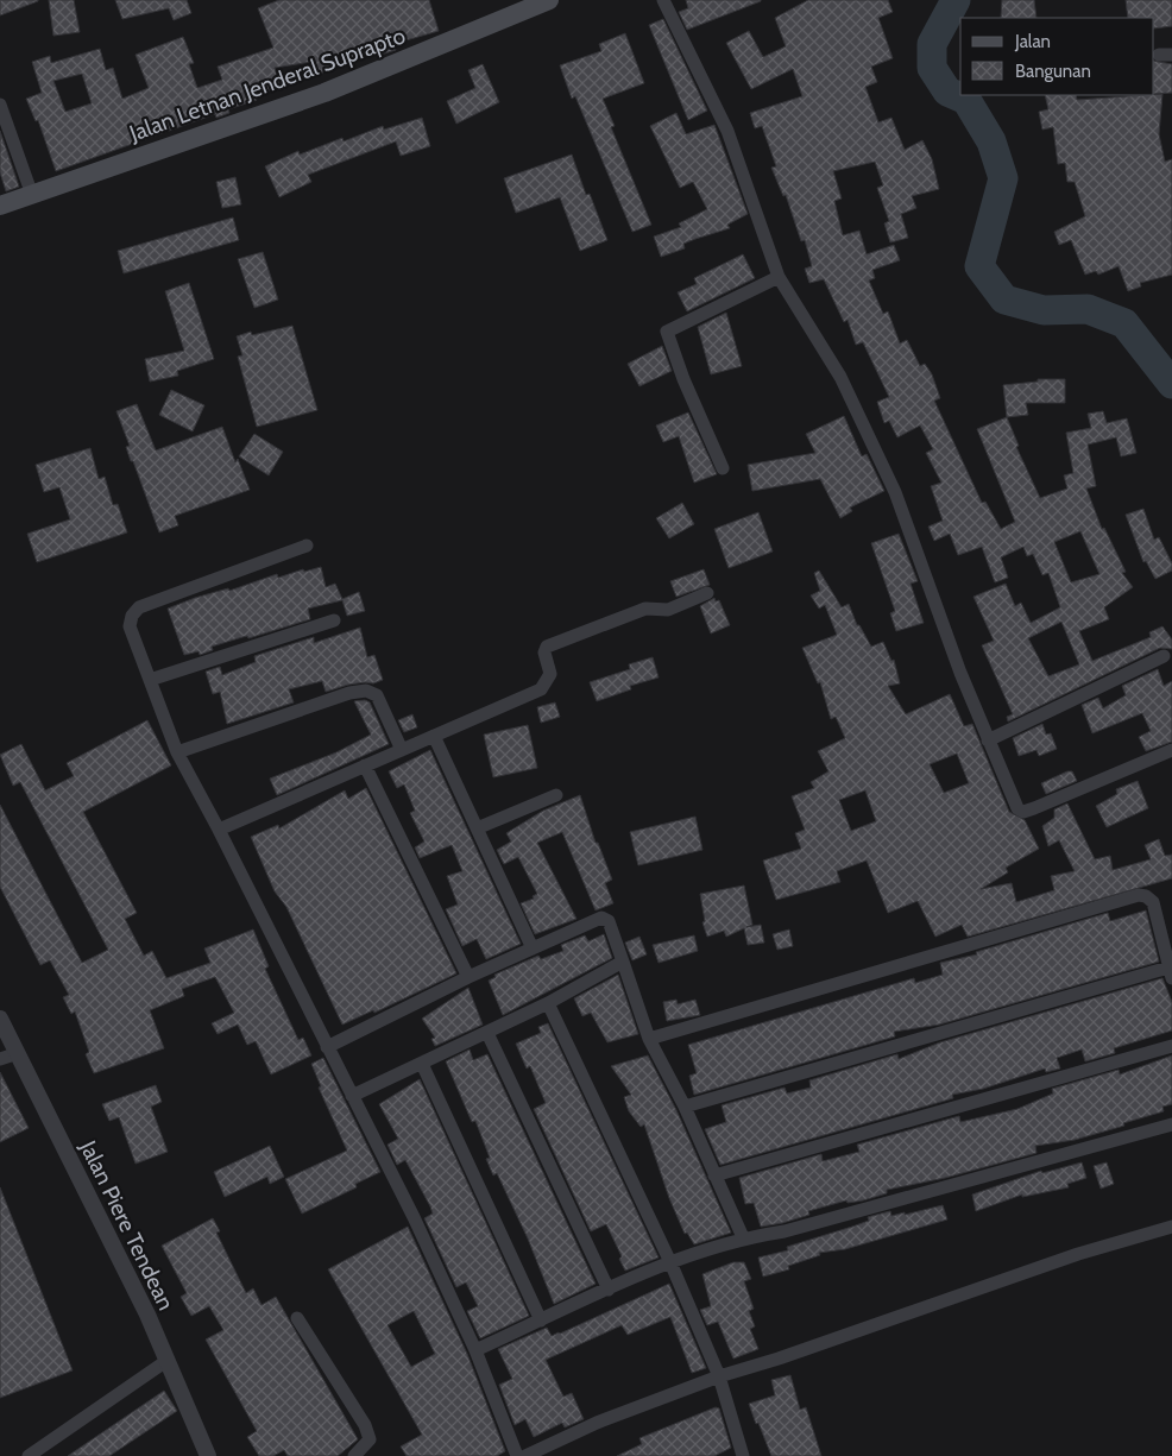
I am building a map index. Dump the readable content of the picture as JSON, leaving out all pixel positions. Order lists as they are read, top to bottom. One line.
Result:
{"streets":{"main road":["Jalan Letnan Jenderal Suprapto"],"street":["Jalan Piere Tendean"]},"legend":["Jalan","Bangunan"]}
